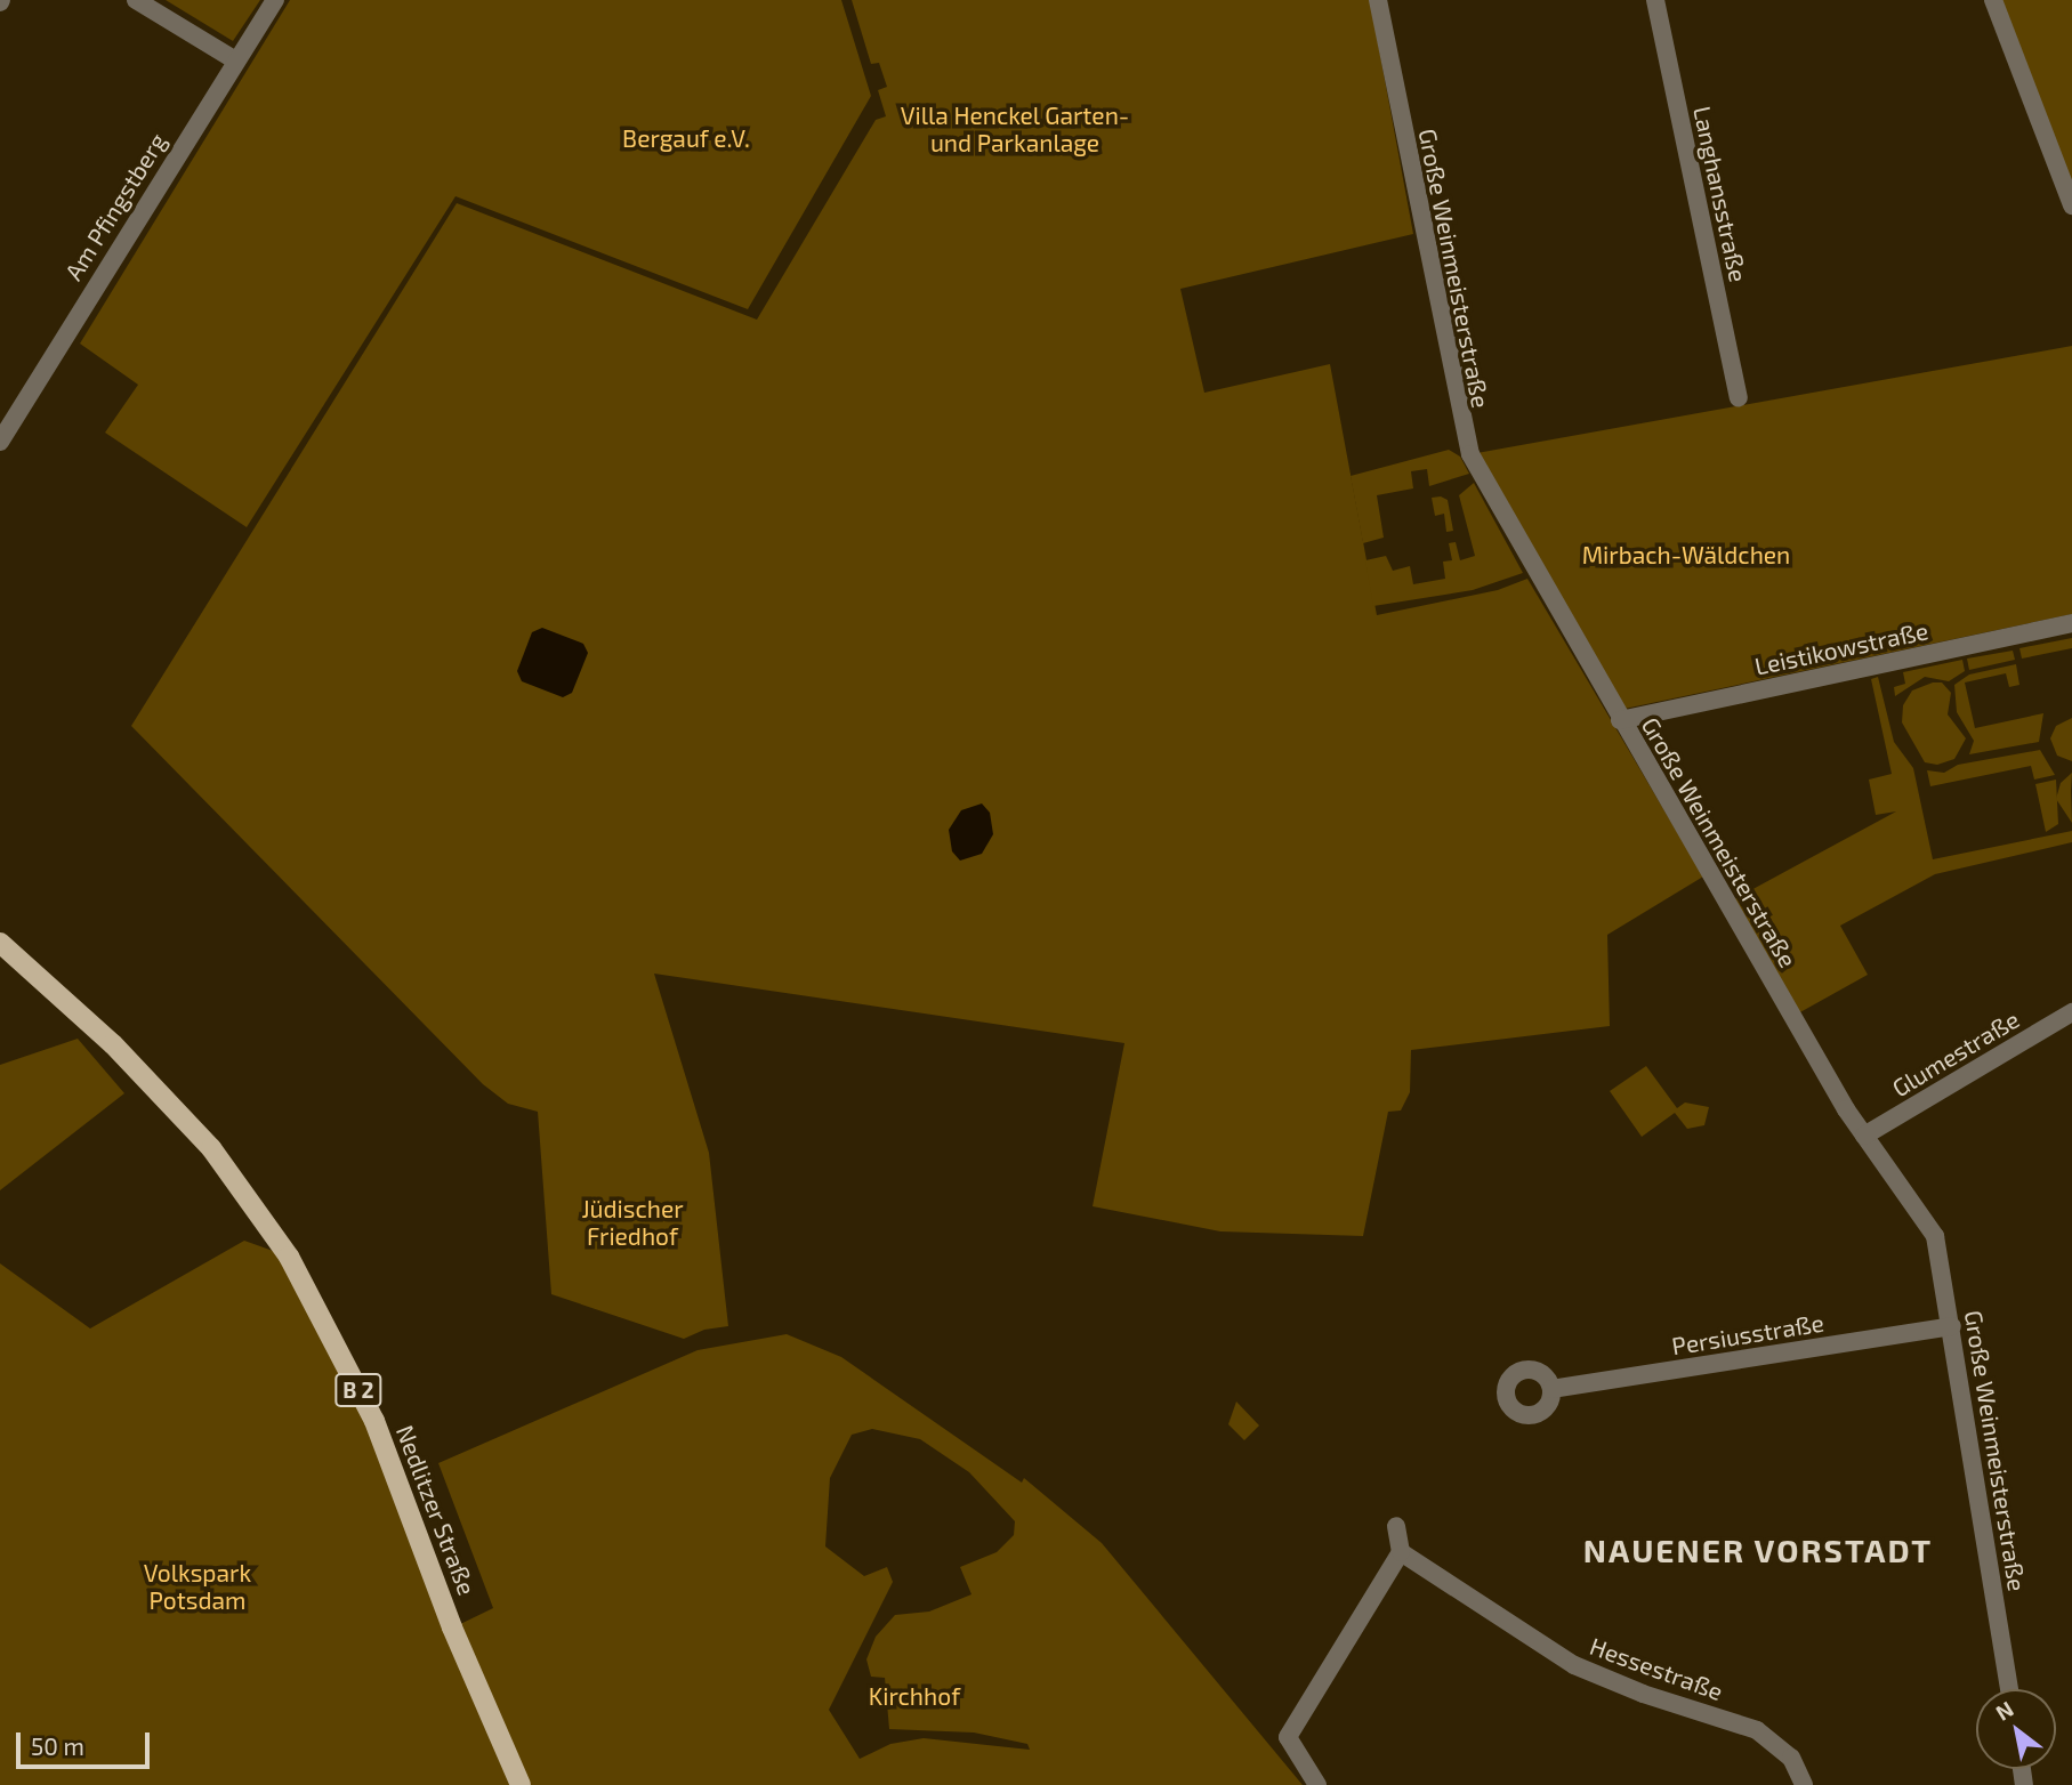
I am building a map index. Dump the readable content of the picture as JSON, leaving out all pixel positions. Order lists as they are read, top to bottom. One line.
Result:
{"streets":{"main road":["B 2","Nedlitzer Straße"],"street":["Langhansstraße","Am Pfingstberg","Große Weinmeisterstraße","Leistikowstraße","Glumestraße","Persiusstraße","Hessestraße"]},"crossings":[["Große Weinmeisterstraße","Leistikowstraße"],["Große Weinmeisterstraße","Glumestraße"],["Große Weinmeisterstraße","Persiusstraße"]],"districts":["NAUENER VORSTADT"],"parks":["Villa Henckel Garten- und Parkanlage","Bergauf e.V.","Mirbach-Wäldchen","Jüdischer Friedhof","Volkspark Potsdam","Kirchhof"],"scale_bar":"50 m","north":"top left"}
